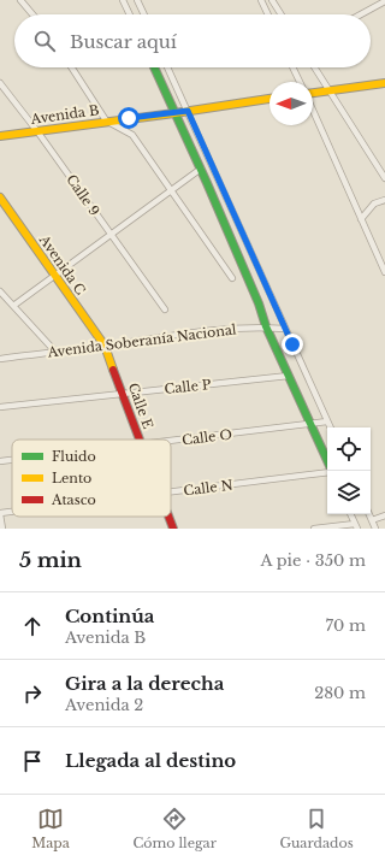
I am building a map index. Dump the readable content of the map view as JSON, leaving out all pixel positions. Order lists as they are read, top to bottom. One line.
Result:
{"streets":{"street":["Avenida B","Calle 9","Avenida C","Avenida Soberanía Nacional","Calle P","Calle E","Calle O","Calle N"]},"crossings":[["Avenida B","Calle 9"],["Avenida C","Avenida Soberanía Nacional"],["Avenida C","Calle E"],["Avenida Soberanía Nacional","Calle E"],["Calle P","Calle E"]],"legend":["Fluido","Lento","Atasco"],"north":"left","page":{"search":"Buscar aquí","heading":["5 min","A pie · 350 m"],"list":[["Continúa","Avenida B","70 m"],["Gira a la derecha","Avenida 2","280 m"],"Llegada al destino"],"nav":["Mapa","Cómo llegar","Guardados"]}}
